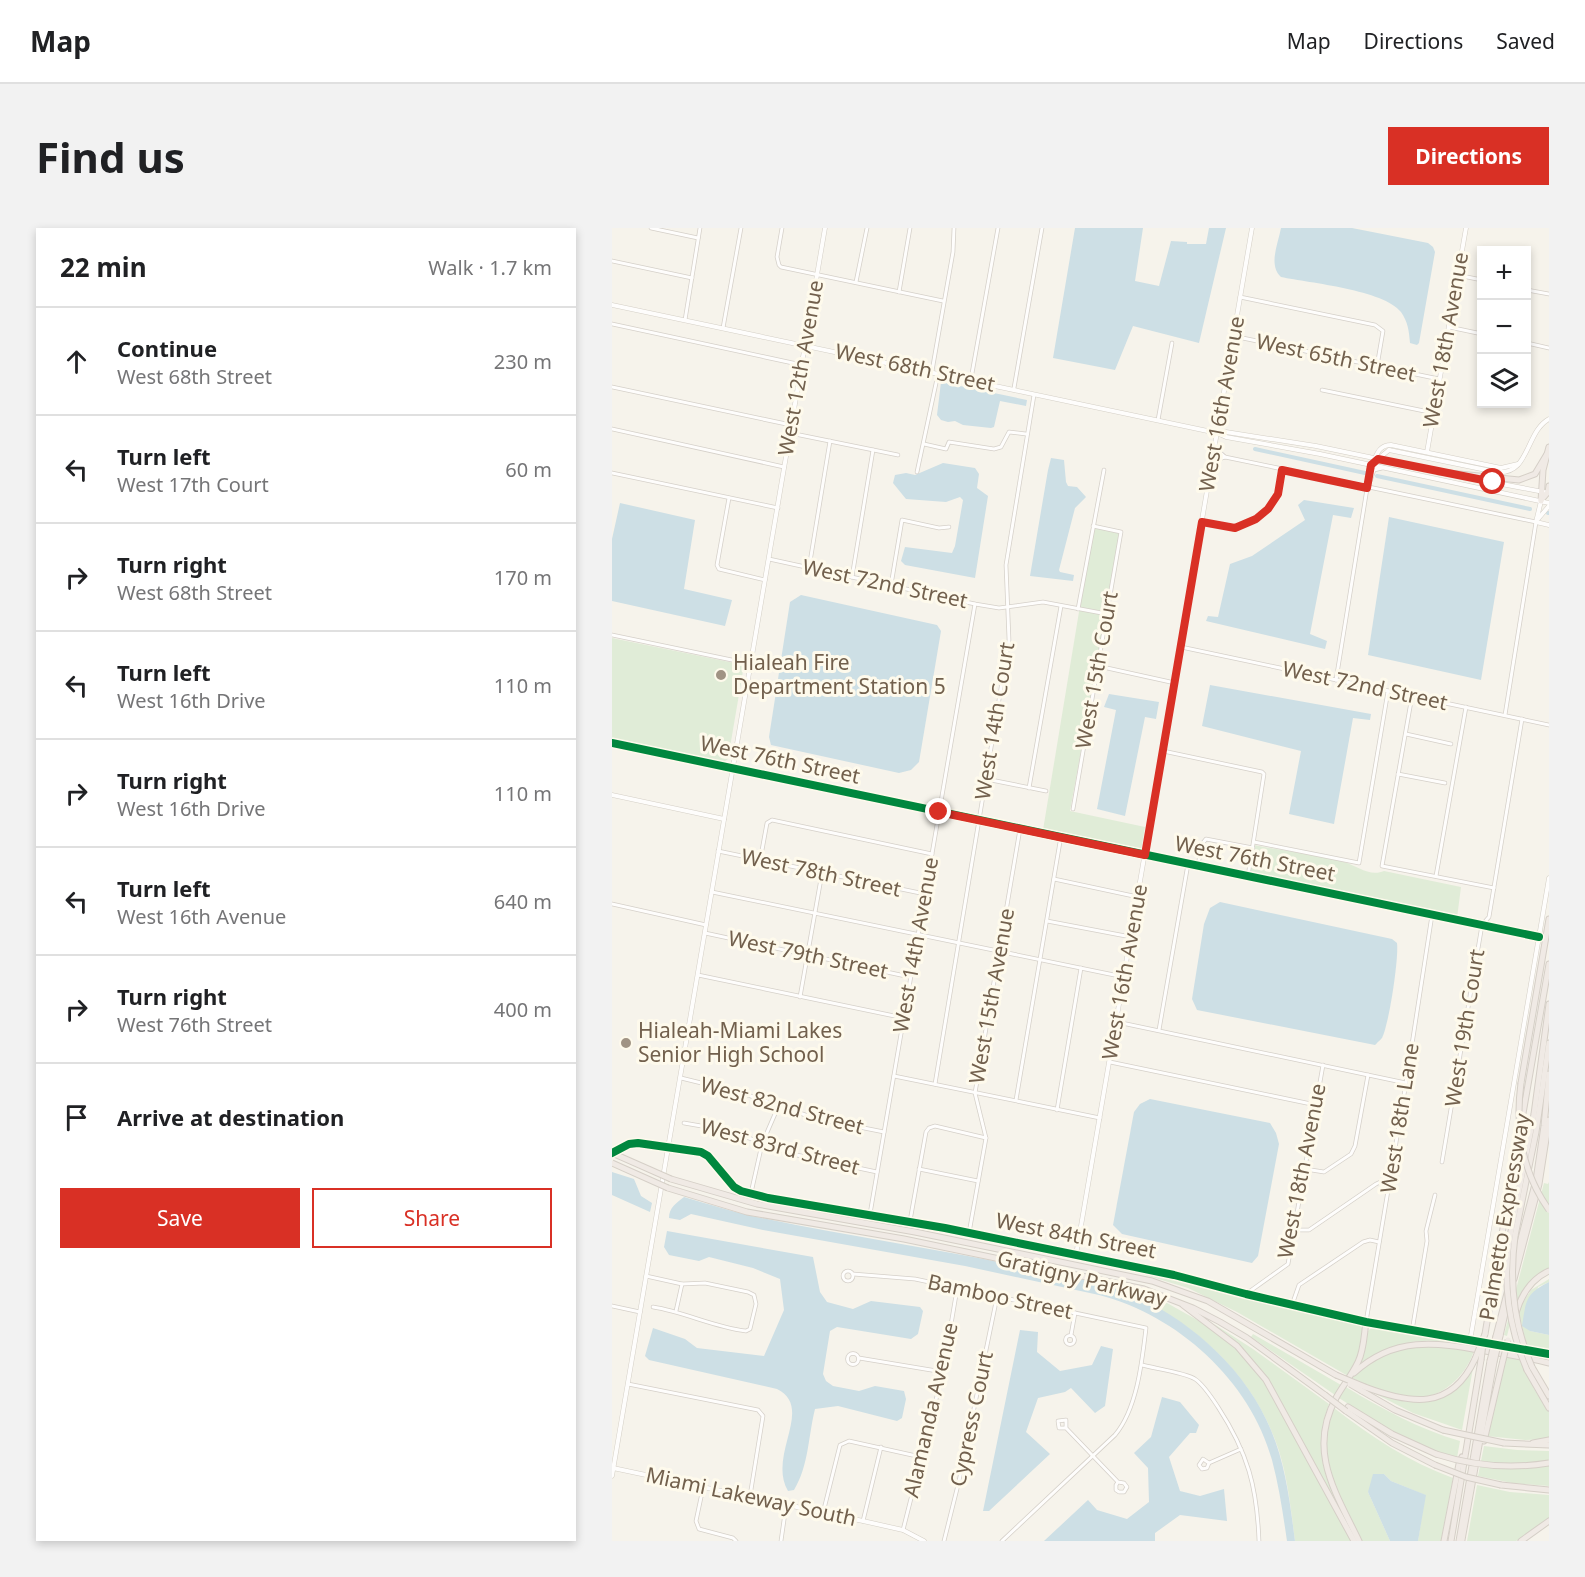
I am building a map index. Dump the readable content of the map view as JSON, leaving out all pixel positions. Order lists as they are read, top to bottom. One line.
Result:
{"streets":{"highway":["Palmetto Expressway","Gratigny Parkway"],"street":["West 18th Avenue","West 65th Street","West 12th Avenue","West 68th Street","West 16th Avenue","West 72nd Street","West 15th Court","West 14th Court","West 76th Street","West 78th Street","West 14th Avenue","West 79th Street","West 15th Avenue","West 19th Court","West 82nd Street","West 18th Lane","West 83rd Street","West 84th Street","Bamboo Street","Alamanda Avenue","Cypress Court","Miami Lakeway South"]},"crossings":[["West 18th Avenue","West 65th Street"],["West 18th Avenue","West 84th Street"],["West 65th Street","West 16th Avenue"],["West 12th Avenue","West 68th Street"],["West 12th Avenue","West 72nd Street"],["West 12th Avenue","West 76th Street"],["West 12th Avenue","West 78th Street"],["West 12th Avenue","West 79th Street"],["West 12th Avenue","West 82nd Street"],["West 12th Avenue","West 84th Street"],["West 12th Avenue","Miami Lakeway South"],["West 68th Street","West 16th Avenue"],["West 68th Street","West 14th Court"],["West 16th Avenue","West 72nd Street"],["West 16th Avenue","West 76th Street"],["West 16th Avenue","West 84th Street"],["West 72nd Street","West 15th Court"],["West 72nd Street","West 14th Court"],["West 72nd Street","West 14th Avenue"],["West 72nd Street","West 19th Court"],["West 14th Court","West 76th Street"],["West 76th Street","West 14th Avenue"],["West 76th Street","West 15th Avenue"],["West 76th Street","West 19th Court"],["West 76th Street","West 18th Lane"],["West 78th Street","West 14th Avenue"],["West 14th Avenue","West 79th Street"],["West 14th Avenue","West 82nd Street"],["West 14th Avenue","West 83rd Street"],["West 14th Avenue","West 84th Street"],["West 15th Avenue","West 84th Street"],["West 18th Lane","West 84th Street"],["West 84th Street","Gratigny Parkway"],["Bamboo Street","Alamanda Avenue"],["Bamboo Street","Cypress Court"],["Alamanda Avenue","Miami Lakeway South"]],"places":["Hialeah Fire Department Station 5","Hialeah-Miami Lakes Senior High School"],"page":{"header":"Map","nav":["Map","Directions","Saved"],"buttons":["Directions",["Save","Share"]],"title":"Find us","heading":["22 min","Walk · 1.7 km"],"map_buttons":["+","−"],"list":[["Continue","West 68th Street","230 m"],["Turn left","West 17th Court","60 m"],["Turn right","West 68th Street","170 m"],["Turn left","West 16th Drive","110 m"],["Turn right","West 16th Drive","110 m"],["Turn left","West 16th Avenue","640 m"],["Turn right","West 76th Street","400 m"],"Arrive at destination"]}}
